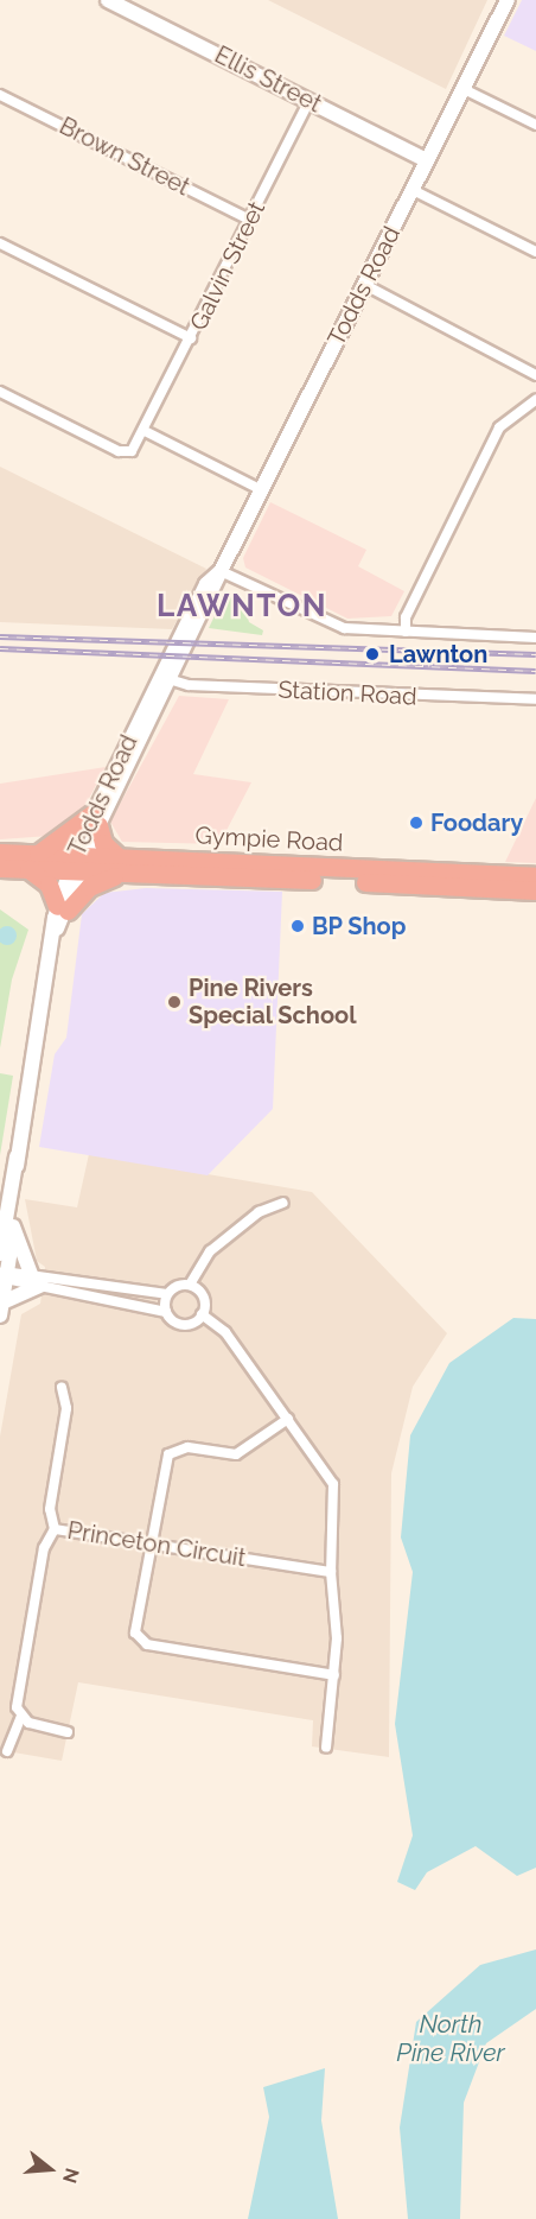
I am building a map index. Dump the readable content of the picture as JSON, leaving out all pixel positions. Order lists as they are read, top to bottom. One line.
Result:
{"streets":{"highway":["Gympie Road"],"street":["Ellis Street","Brown Street","Galvin Street","Todds Road","Station Road","Princeton Circuit"]},"crossings":[["Ellis Street","Galvin Street"],["Ellis Street","Todds Road"],["Brown Street","Galvin Street"],["Todds Road","Station Road"],["Todds Road","Gympie Road"]],"districts":["LAWNTON"],"water":["North Pine River"],"places":["Lawnton","Foodary","BP Shop","Pine Rivers Special School"],"north":"right"}
